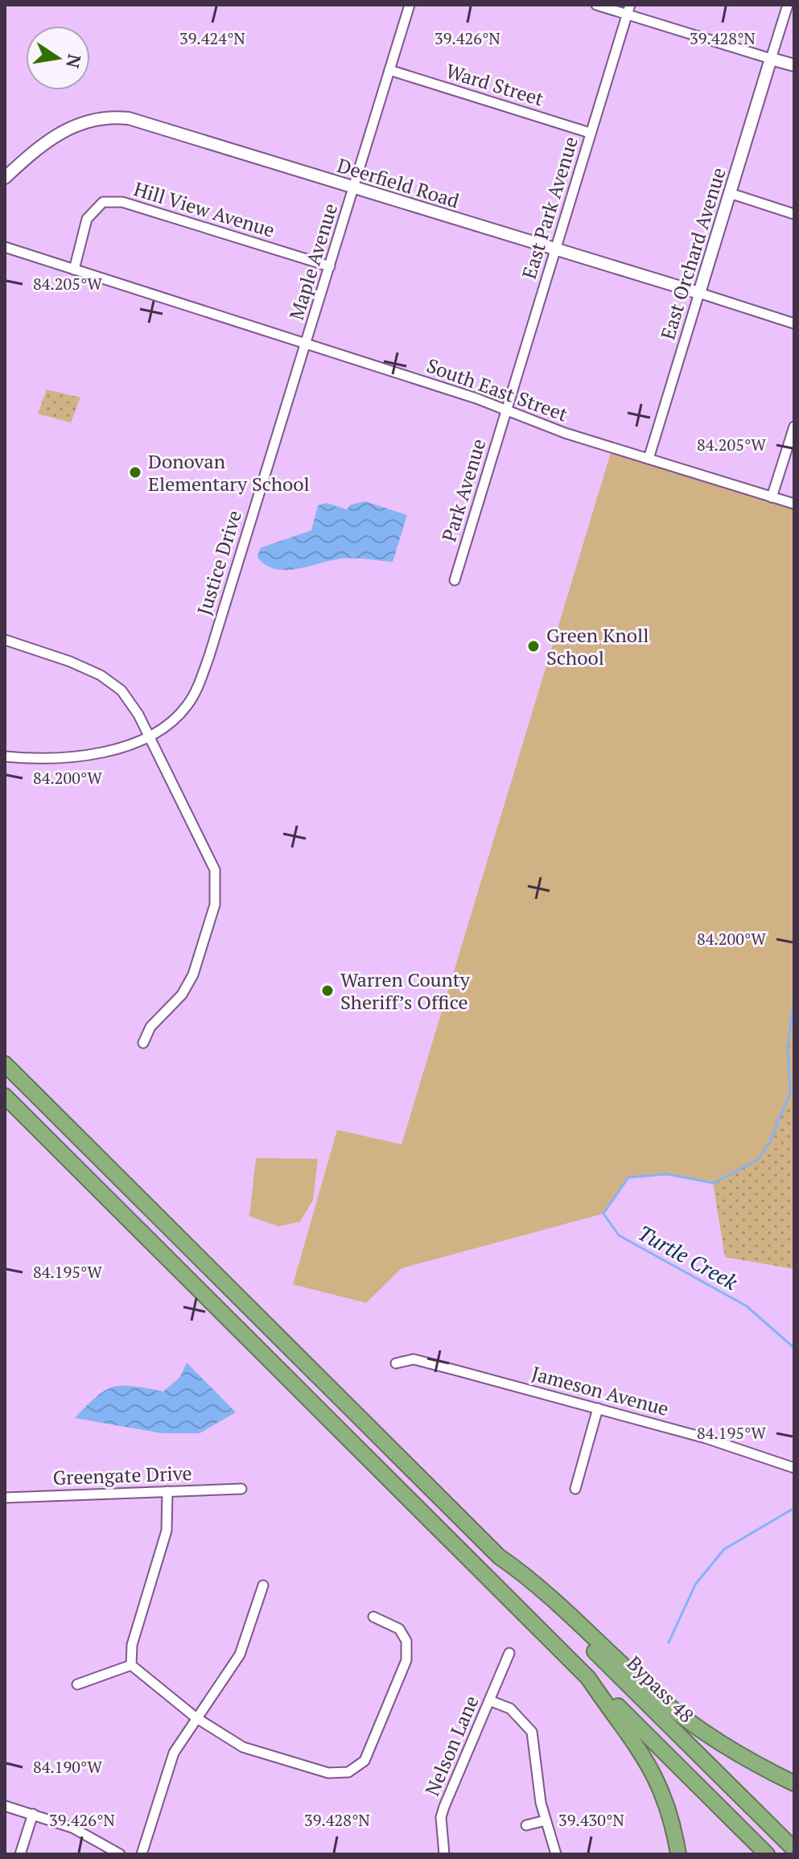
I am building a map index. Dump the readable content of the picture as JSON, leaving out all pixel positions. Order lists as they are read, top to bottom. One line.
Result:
{"streets":{"highway":["Bypass 48"],"street":["Ward Street","Deerfield Road","East Park Avenue","Hill View Avenue","East Orchard Avenue","Maple Avenue","South East Street","Park Avenue","Justice Drive","Jameson Avenue","Greengate Drive","Nelson Lane"]},"crossings":[["Ward Street","East Park Avenue"],["Ward Street","Maple Avenue"],["Deerfield Road","East Park Avenue"],["Deerfield Road","East Orchard Avenue"],["Deerfield Road","Maple Avenue"],["East Park Avenue","South East Street"],["East Park Avenue","Park Avenue"],["Hill View Avenue","Maple Avenue"],["Hill View Avenue","South East Street"],["East Orchard Avenue","South East Street"],["Maple Avenue","South East Street"],["Maple Avenue","Justice Drive"],["South East Street","Park Avenue"],["South East Street","Justice Drive"]],"water":["Turtle Creek"],"places":["Donovan Elementary School","Green Knoll School","Warren County Sheriff’s Office"],"north":"right","coordinates":["39.424°N","39.426°N","39.428°N","84.205°W","84.200°W","84.195°W","84.190°W","39.430°N"]}
